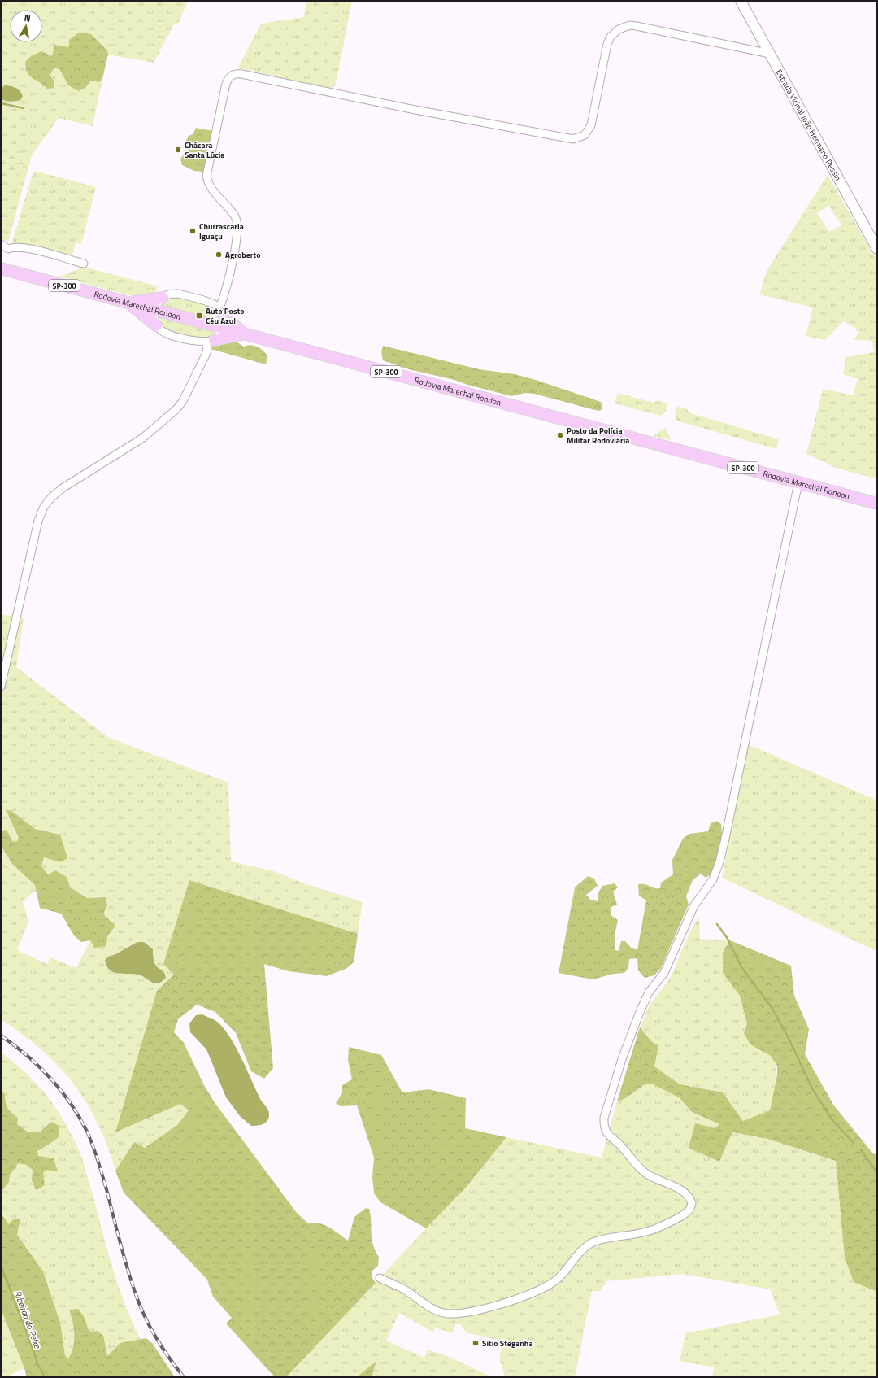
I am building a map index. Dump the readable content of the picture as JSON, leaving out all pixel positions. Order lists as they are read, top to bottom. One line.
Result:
{"streets":{"main road":["Estrada Vicinal João Hermano Pessin","SP-300","Rodovia Marechal Rondon"]},"water":["Ribeirão do Peixe"],"places":{"other":["Chácara Santa Lúcia","Churrascaria Iguaçu","Agroberto","Posto da Polícia Militar Rodoviária","Sítio Steganha"],"transit":["Auto Posto Céu Azul"]},"north":"top"}
